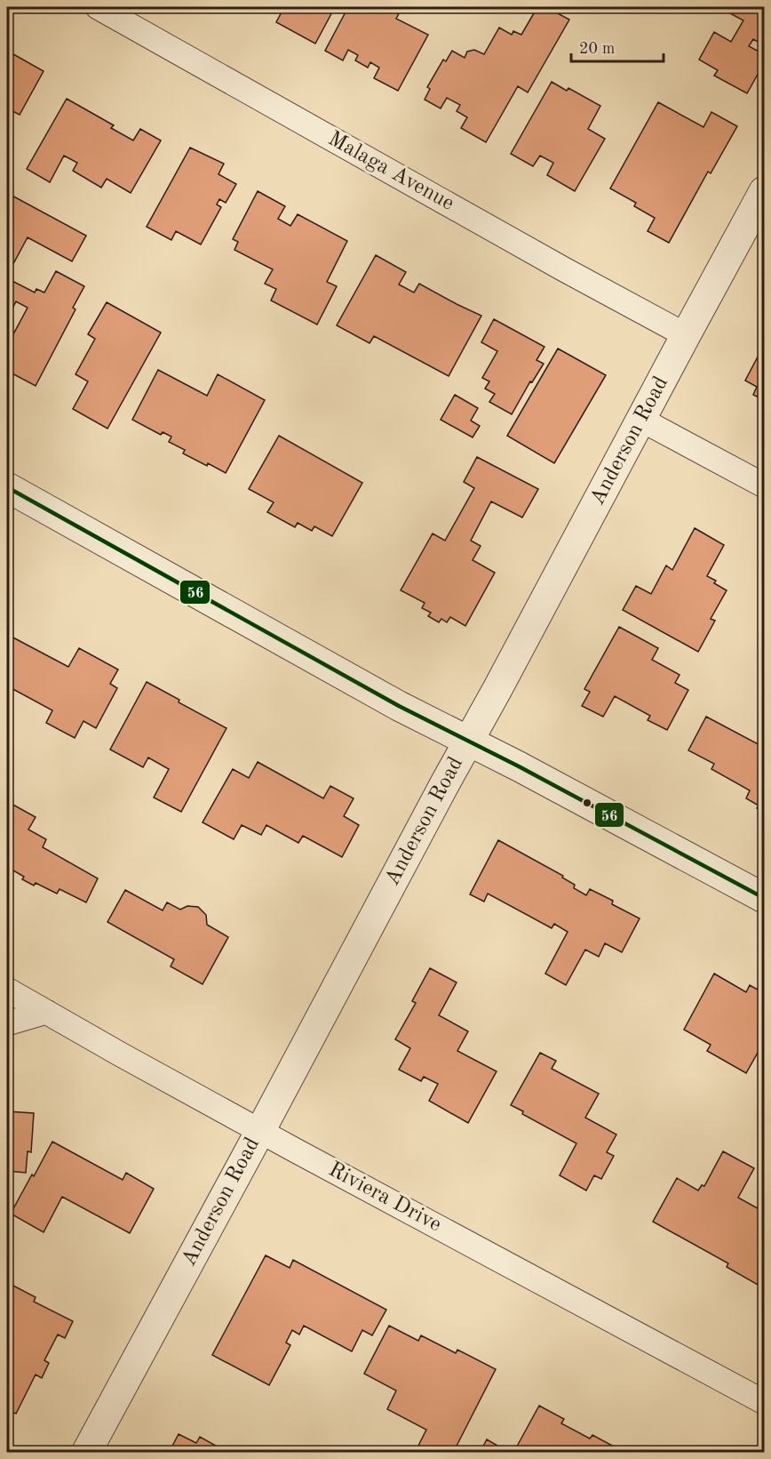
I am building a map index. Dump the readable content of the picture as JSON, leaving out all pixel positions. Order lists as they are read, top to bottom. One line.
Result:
{"streets":{"street":["Malaga Avenue","Anderson Road","Riviera Drive"]},"crossings":[["Malaga Avenue","Anderson Road"],["Anderson Road","Riviera Drive"]],"lines":["transit line 56"],"scale_bar":"20 m"}
